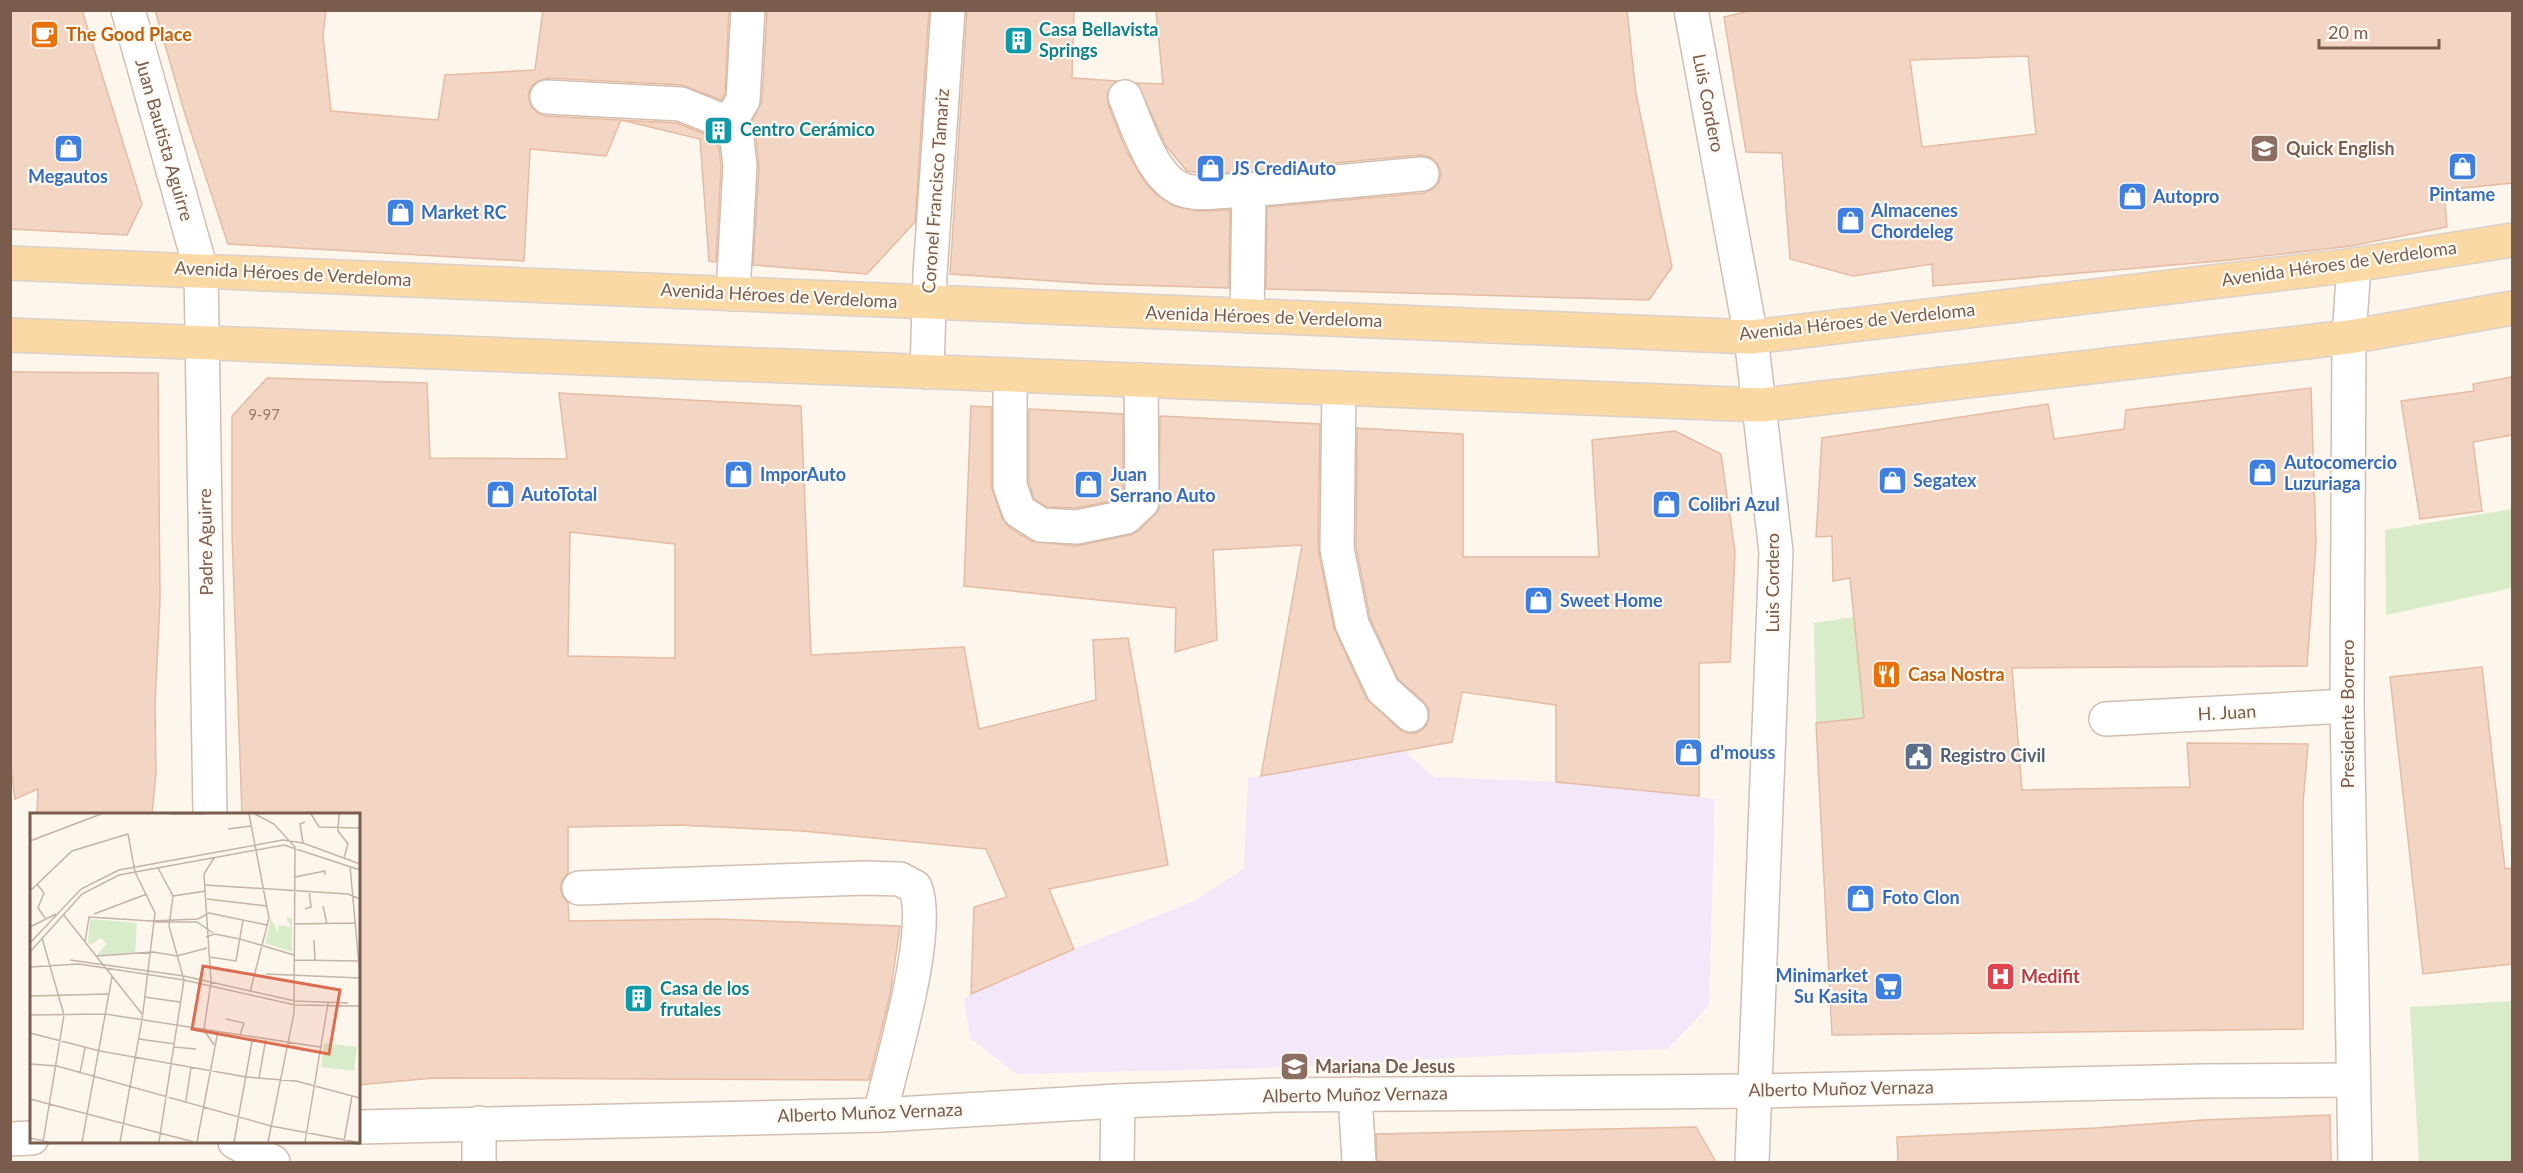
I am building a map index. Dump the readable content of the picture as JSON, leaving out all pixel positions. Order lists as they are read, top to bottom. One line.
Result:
{"streets":{"main road":["Avenida Héroes de Verdeloma"],"street":["Luis Cordero","Juan Bautista Aguirre","Coronel Francisco Tamariz","Padre Aguirre","H. Juan","Presidente Borrero","Alberto Muñoz Vernaza"]},"crossings":[["Luis Cordero","Avenida Héroes de Verdeloma"],["Luis Cordero","Alberto Muñoz Vernaza"],["Juan Bautista Aguirre","Avenida Héroes de Verdeloma"],["Juan Bautista Aguirre","Padre Aguirre"],["Coronel Francisco Tamariz","Avenida Héroes de Verdeloma"],["Avenida Héroes de Verdeloma","Padre Aguirre"],["Avenida Héroes de Verdeloma","Presidente Borrero"],["H. Juan","Presidente Borrero"],["Presidente Borrero","Alberto Muñoz Vernaza"]],"places":{"cafe":["The Good Place"],"building":["Casa Bellavista Springs","Centro Cerámico","Casa de los frutales"],"shop":["Megautos","Pintame","JS CrediAuto","Autopro","Market RC","Almacenes Chordeleg","Autocomercio Luzuriaga","ImporAuto","Segatex","Juan Serrano Auto","AutoTotal","Colibri Azul","Sweet Home","d'mouss","Foto Clon"],"school or university":["Quick English","Mariana De Jesus"],"restaurant":["Casa Nostra"],"public building":["Registro Civil"],"hospital":["Medifit"],"supermarket":["Minimarket Su Kasita"]},"house_numbers":["9-97"],"scale_bar":"20 m"}
